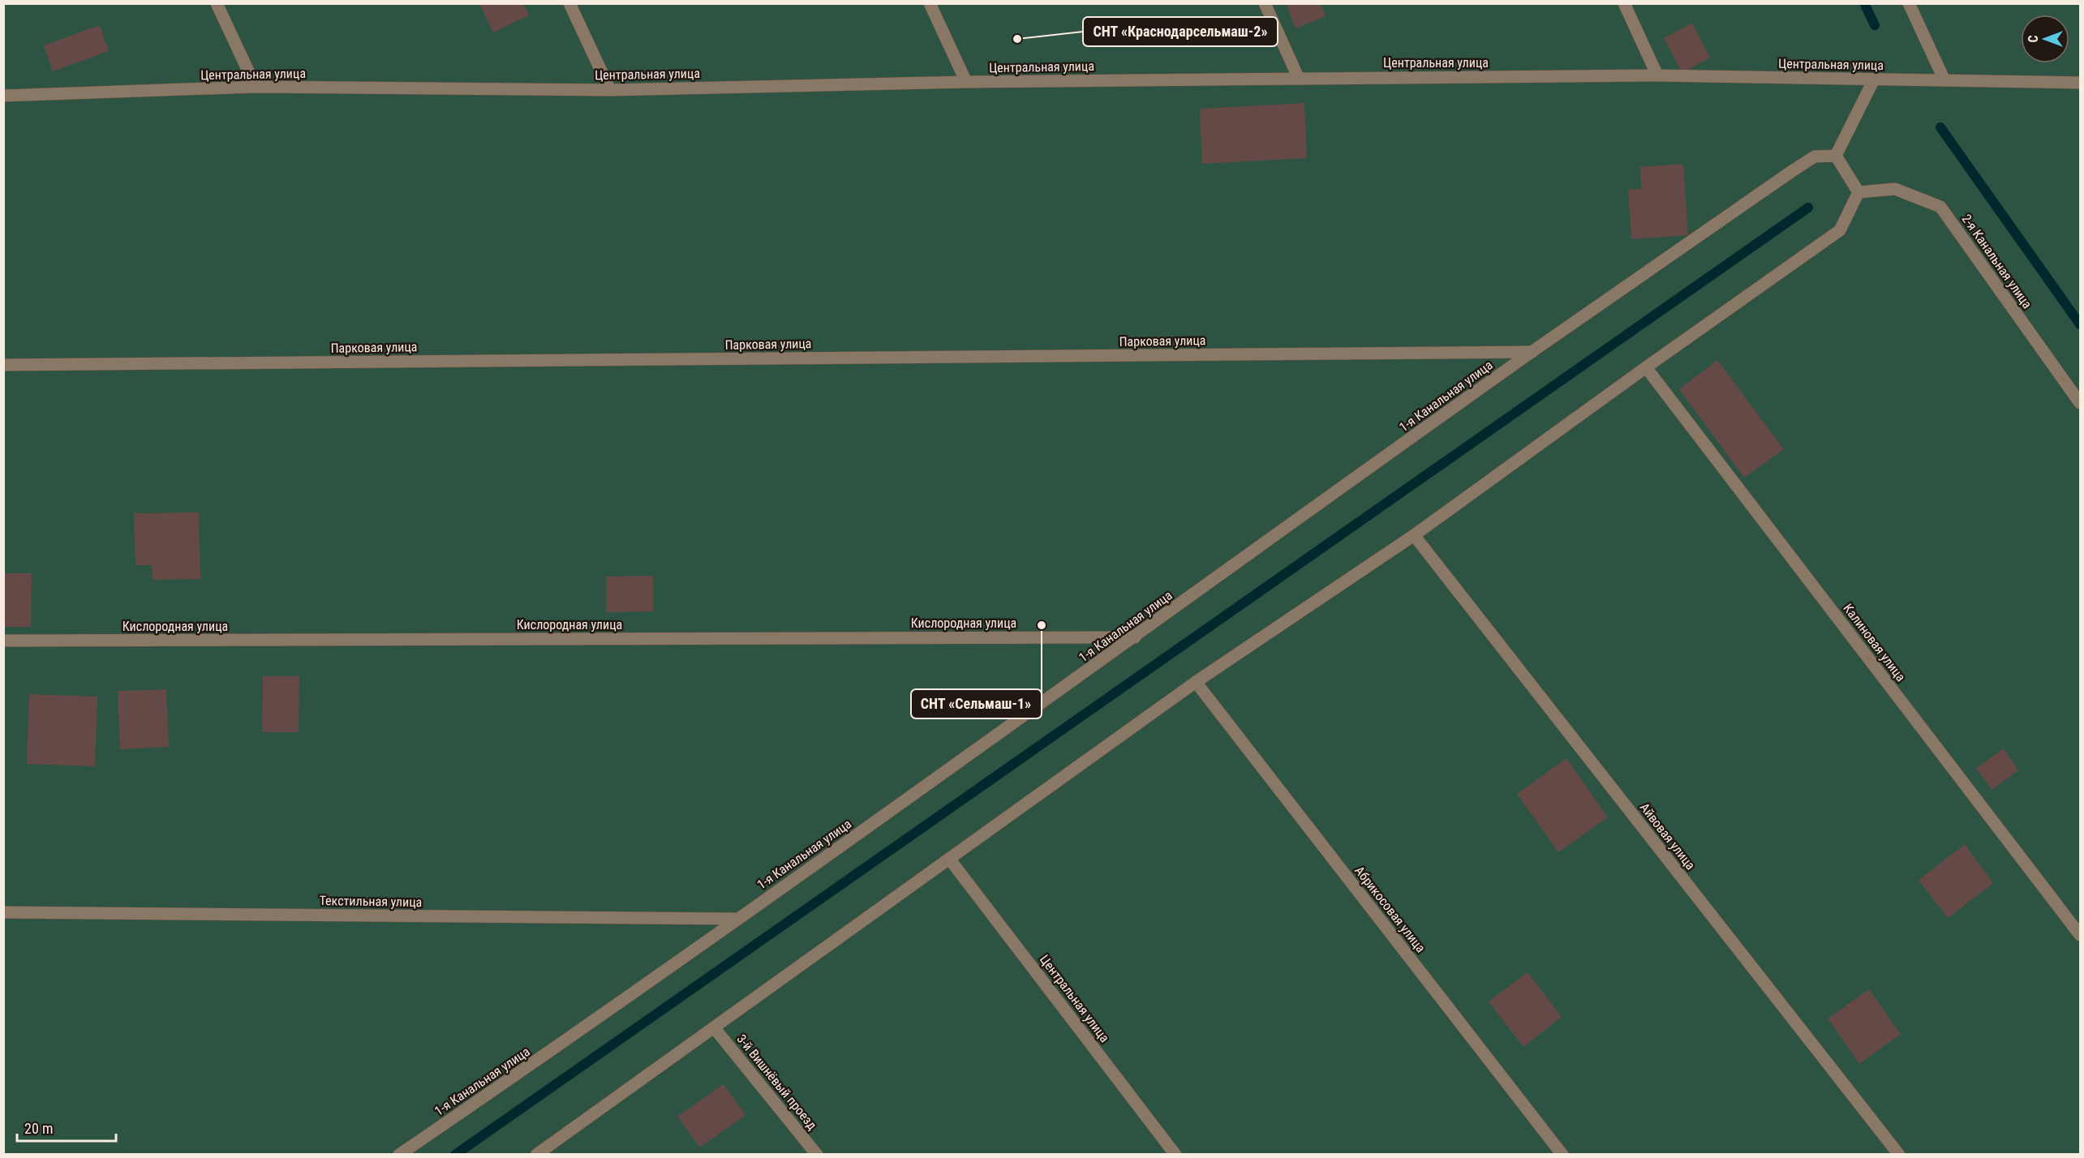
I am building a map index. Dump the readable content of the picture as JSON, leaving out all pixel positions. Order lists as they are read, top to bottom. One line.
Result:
{"streets":{"street":["Центральная улица","2-я Канальная улица","Парковая улица","1-я Канальная улица","Кислородная улица","Калиновая улица","Айвовая улица","Текстильная улица","Абрикосовая улица","3-й Вишнёвый проезд"]},"crossings":[["Парковая улица","1-я Канальная улица"],["1-я Канальная улица","Кислородная улица"],["1-я Канальная улица","Текстильная улица"]],"places":["СНТ «Краснодарсельмаш-2»","СНТ «Сельмаш-1»"],"scale_bar":"20 m","north":"left"}
